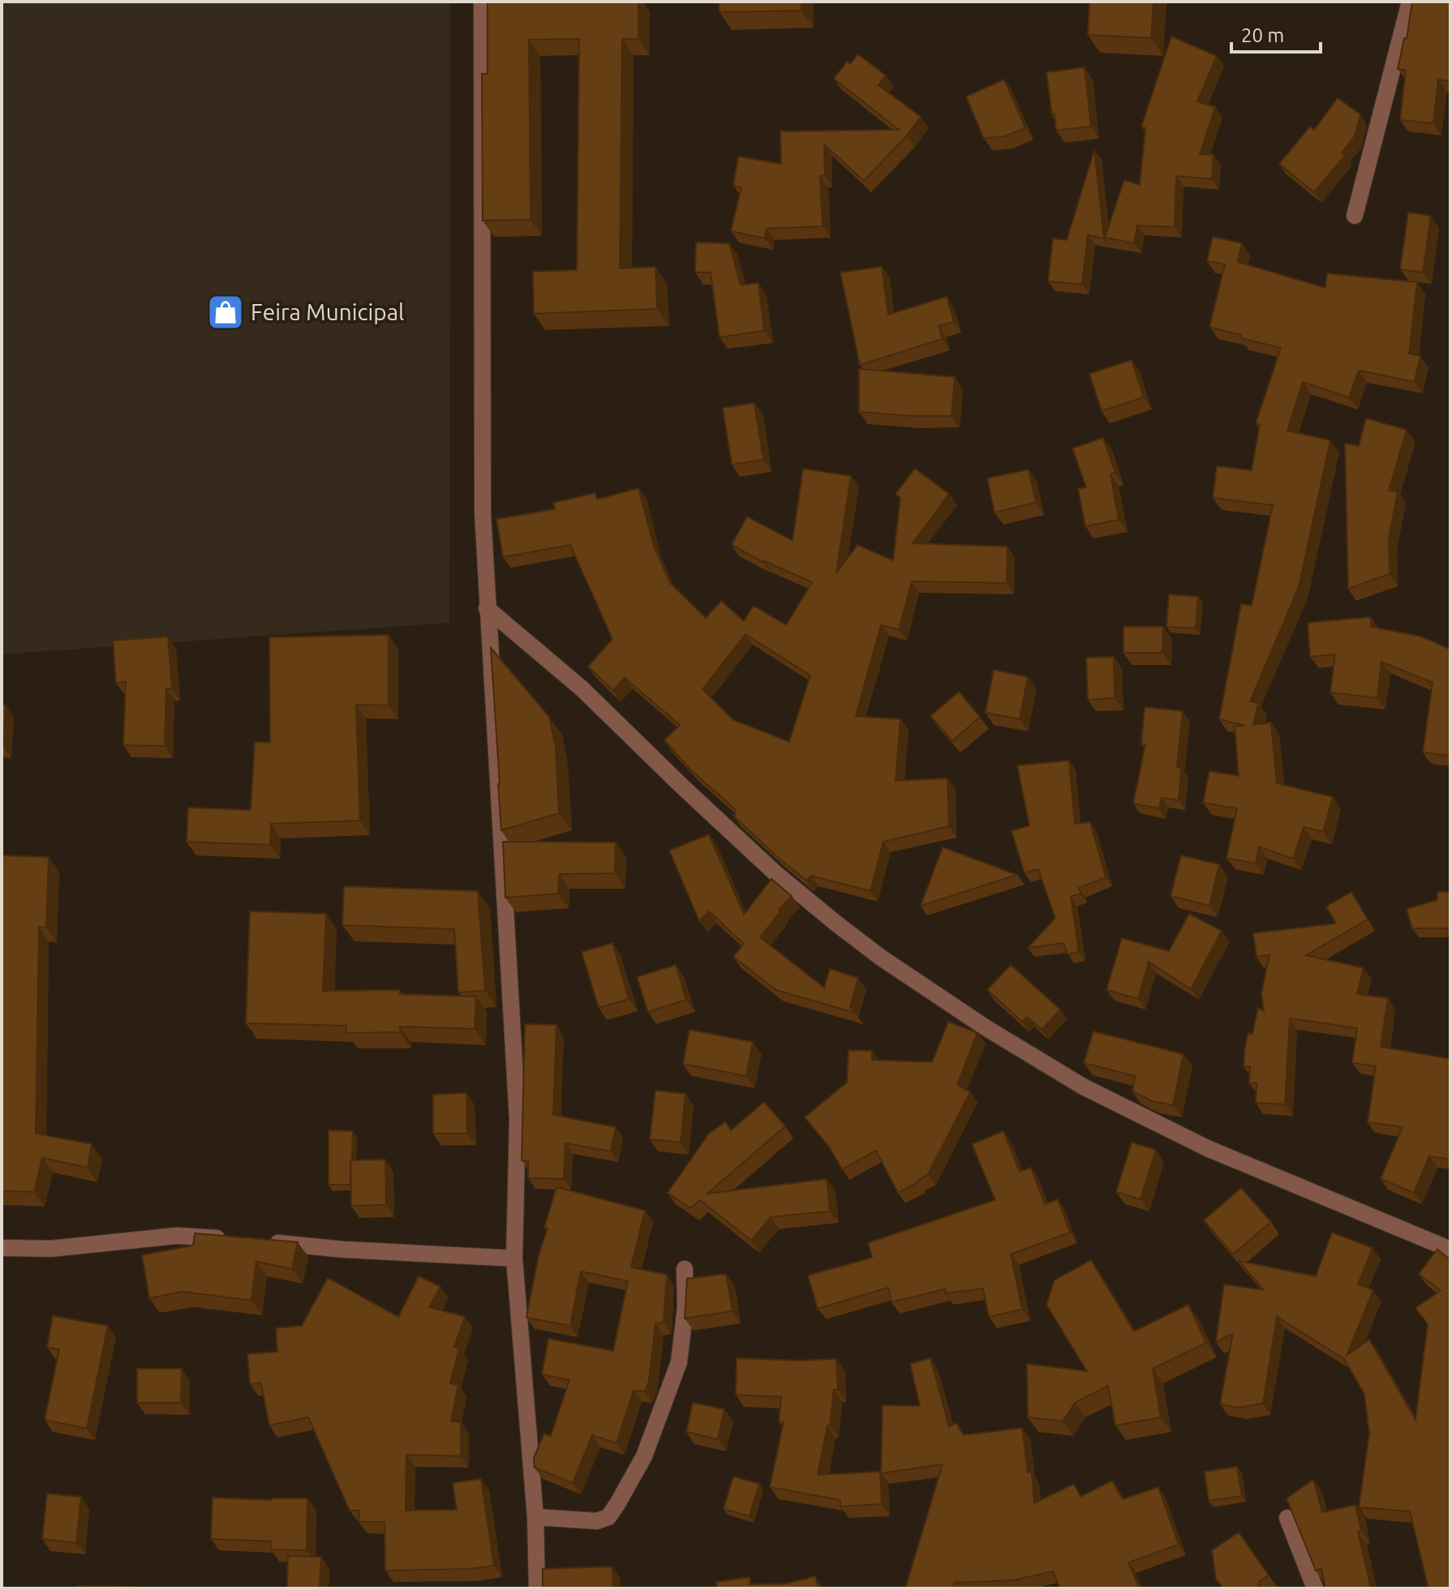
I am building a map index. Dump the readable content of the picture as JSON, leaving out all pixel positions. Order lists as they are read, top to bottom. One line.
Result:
{"places":{"shop":["Feira Municipal"]},"scale_bar":"20 m"}
